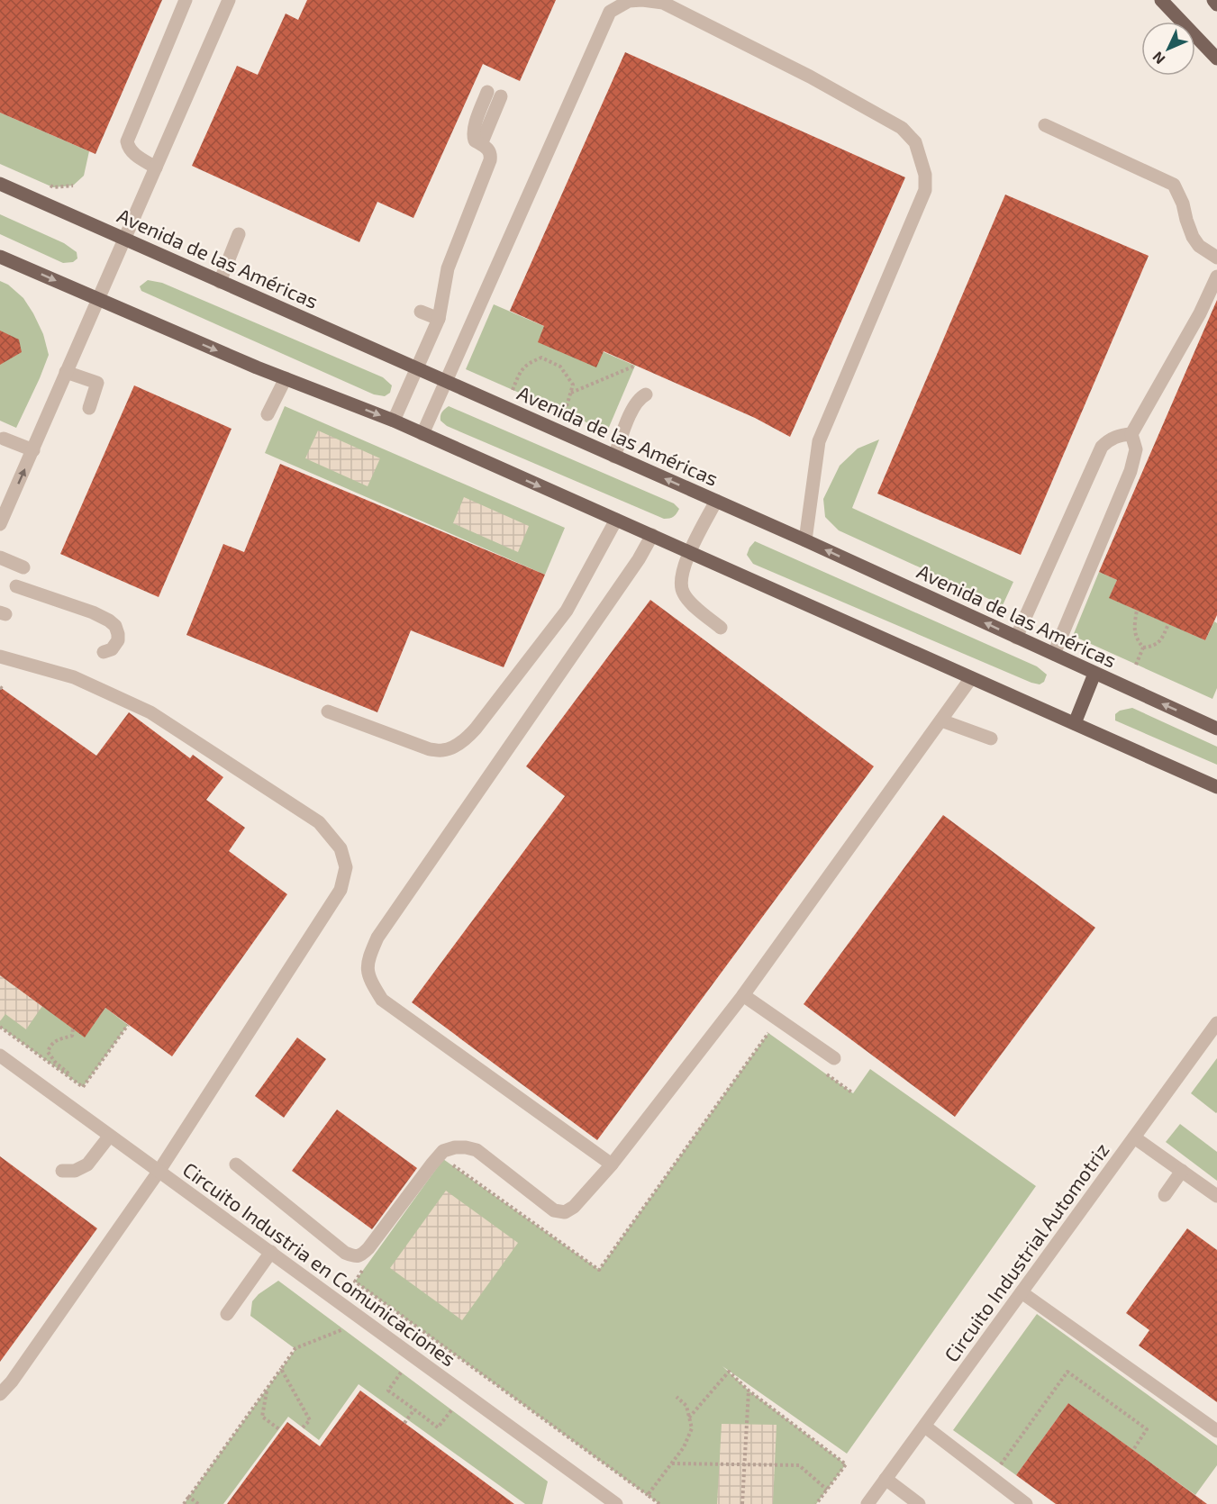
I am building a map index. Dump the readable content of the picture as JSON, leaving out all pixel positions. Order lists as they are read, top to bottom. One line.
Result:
{"streets":{"main road":["Avenida de las Américas"],"street":["Circuito Industrial Automotriz","Circuito Industria en Comunicaciones"]},"north":"bottom left"}
